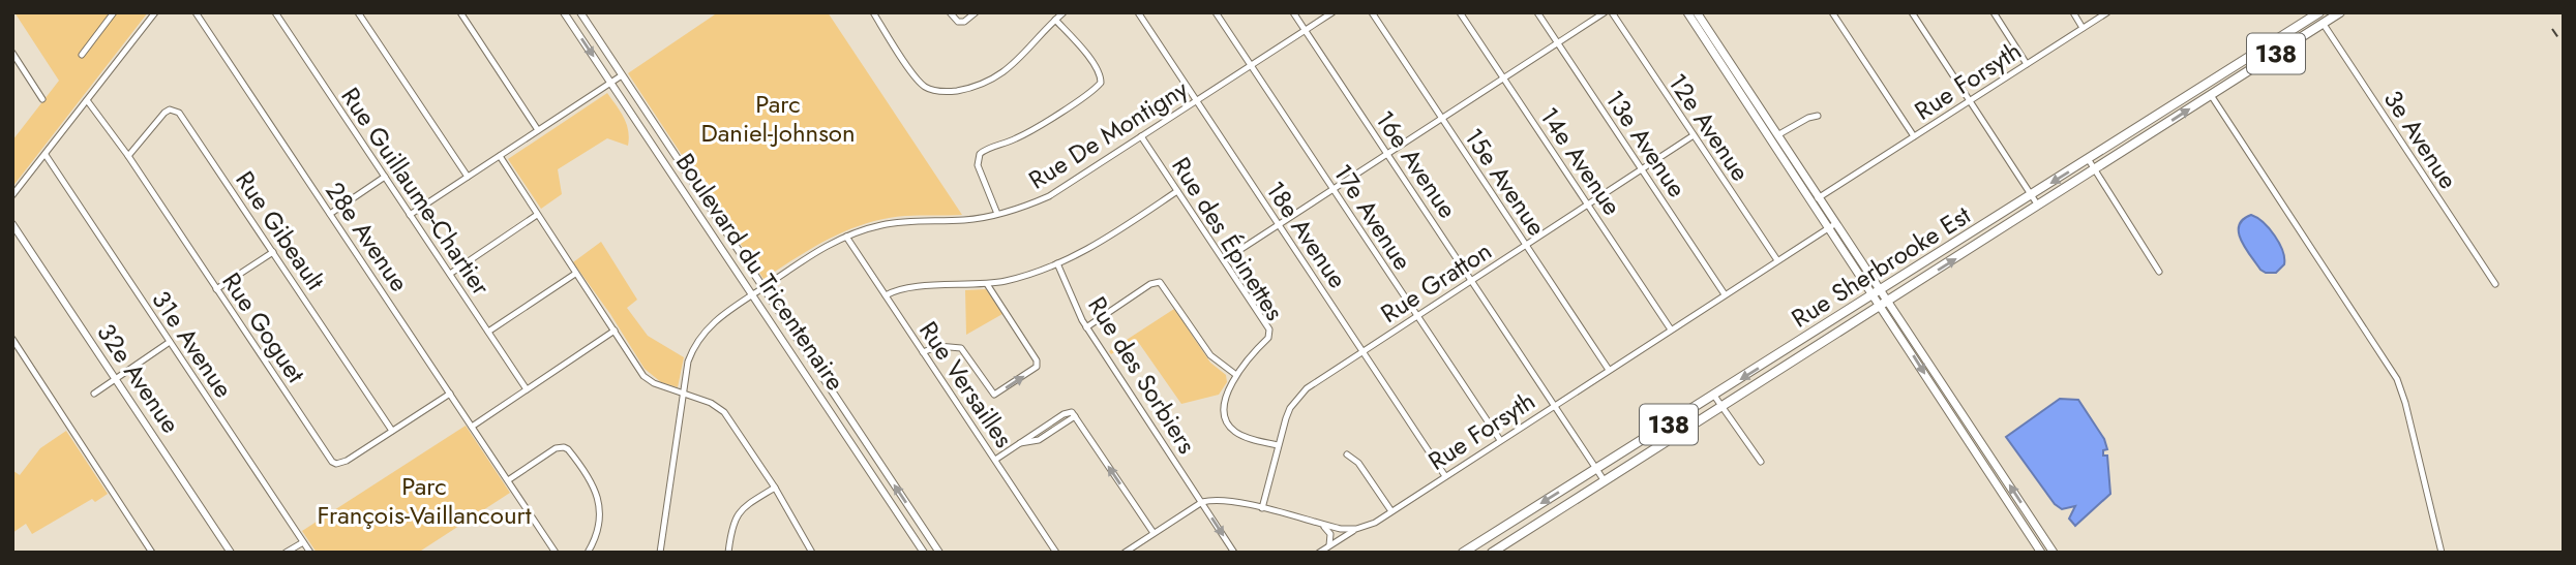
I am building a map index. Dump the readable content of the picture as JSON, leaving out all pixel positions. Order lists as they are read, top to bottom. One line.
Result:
{"streets":{"main road":["138","Rue Sherbrooke Est"],"street":["Rue Forsyth","12e Avenue","Rue De Montigny","3e Avenue","13e Avenue","14e Avenue","16e Avenue","15e Avenue","Rue Guillaume-Chartier","17e Avenue","Rue Gibeault","18e Avenue","28e Avenue","Rue des Épinettes","Boulevard du Tricentenaire","Rue Gratton","Rue Goguet","31e Avenue","Rue des Sorbiers","32e Avenue","Rue Versailles"]},"crossings":[["Rue Forsyth","12e Avenue"],["Rue Forsyth","13e Avenue"],["Rue Forsyth","14e Avenue"],["Rue Forsyth","16e Avenue"],["Rue Forsyth","15e Avenue"],["Rue Forsyth","17e Avenue"],["Rue Forsyth","18e Avenue"],["12e Avenue","Rue Gratton"],["Rue De Montigny","16e Avenue"],["Rue De Montigny","17e Avenue"],["Rue De Montigny","18e Avenue"],["Rue De Montigny","Rue des Épinettes"],["Rue De Montigny","Boulevard du Tricentenaire"],["Rue De Montigny","Rue Versailles"],["3e Avenue","Rue Sherbrooke Est"],["13e Avenue","Rue Gratton"],["14e Avenue","Rue Gratton"],["16e Avenue","Rue Sherbrooke Est"],["16e Avenue","Rue Gratton"],["15e Avenue","Rue Gratton"],["17e Avenue","Rue Gratton"],["Rue Gibeault","Rue Goguet"],["18e Avenue","Rue Gratton"],["28e Avenue","Rue Goguet"],["Rue des Épinettes","Rue Gratton"]],"parks":["Parc Daniel-Johnson","Parc François-Vaillancourt"]}
